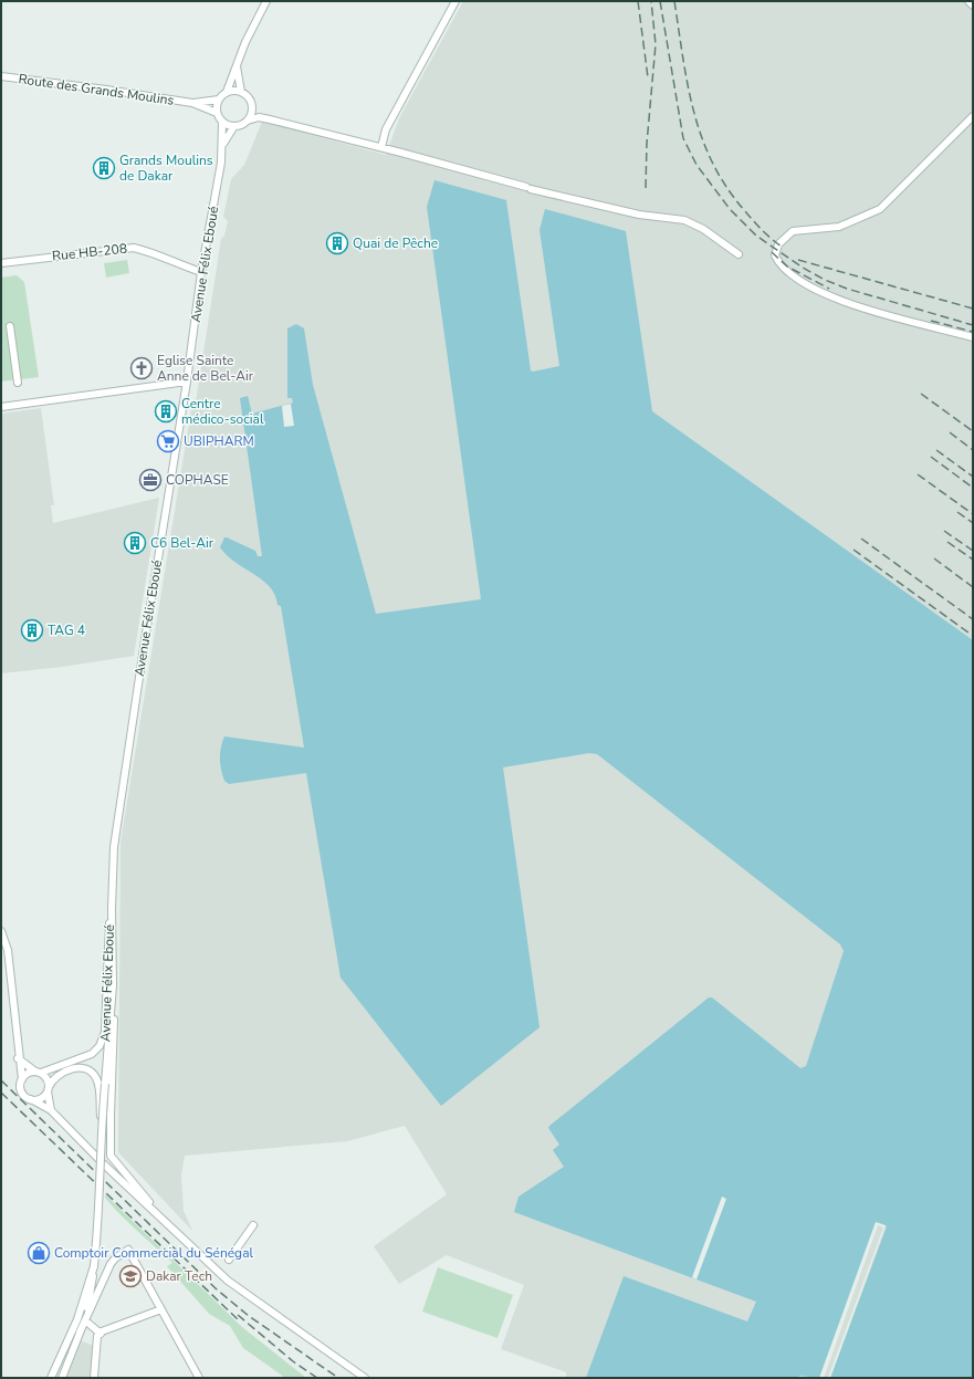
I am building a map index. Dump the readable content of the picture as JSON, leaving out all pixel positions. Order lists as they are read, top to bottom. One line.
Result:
{"streets":{"street":["Route des Grands Moulins","Rue HB-208","Avenue Félix Eboué"]},"crossings":[["Rue HB-208","Avenue Félix Eboué"]],"places":{"building":["Grands Moulins de Dakar","Quai de Pêche","Centre médico-social","C6 Bel-Air","TAG 4"],"church":["Eglise Sainte Anne de Bel-Air"],"supermarket":["UBIPHARM"],"office":["COPHASE"],"shop":["Comptoir Commercial du Sénégal"],"school or university":["Dakar Tech"]}}
